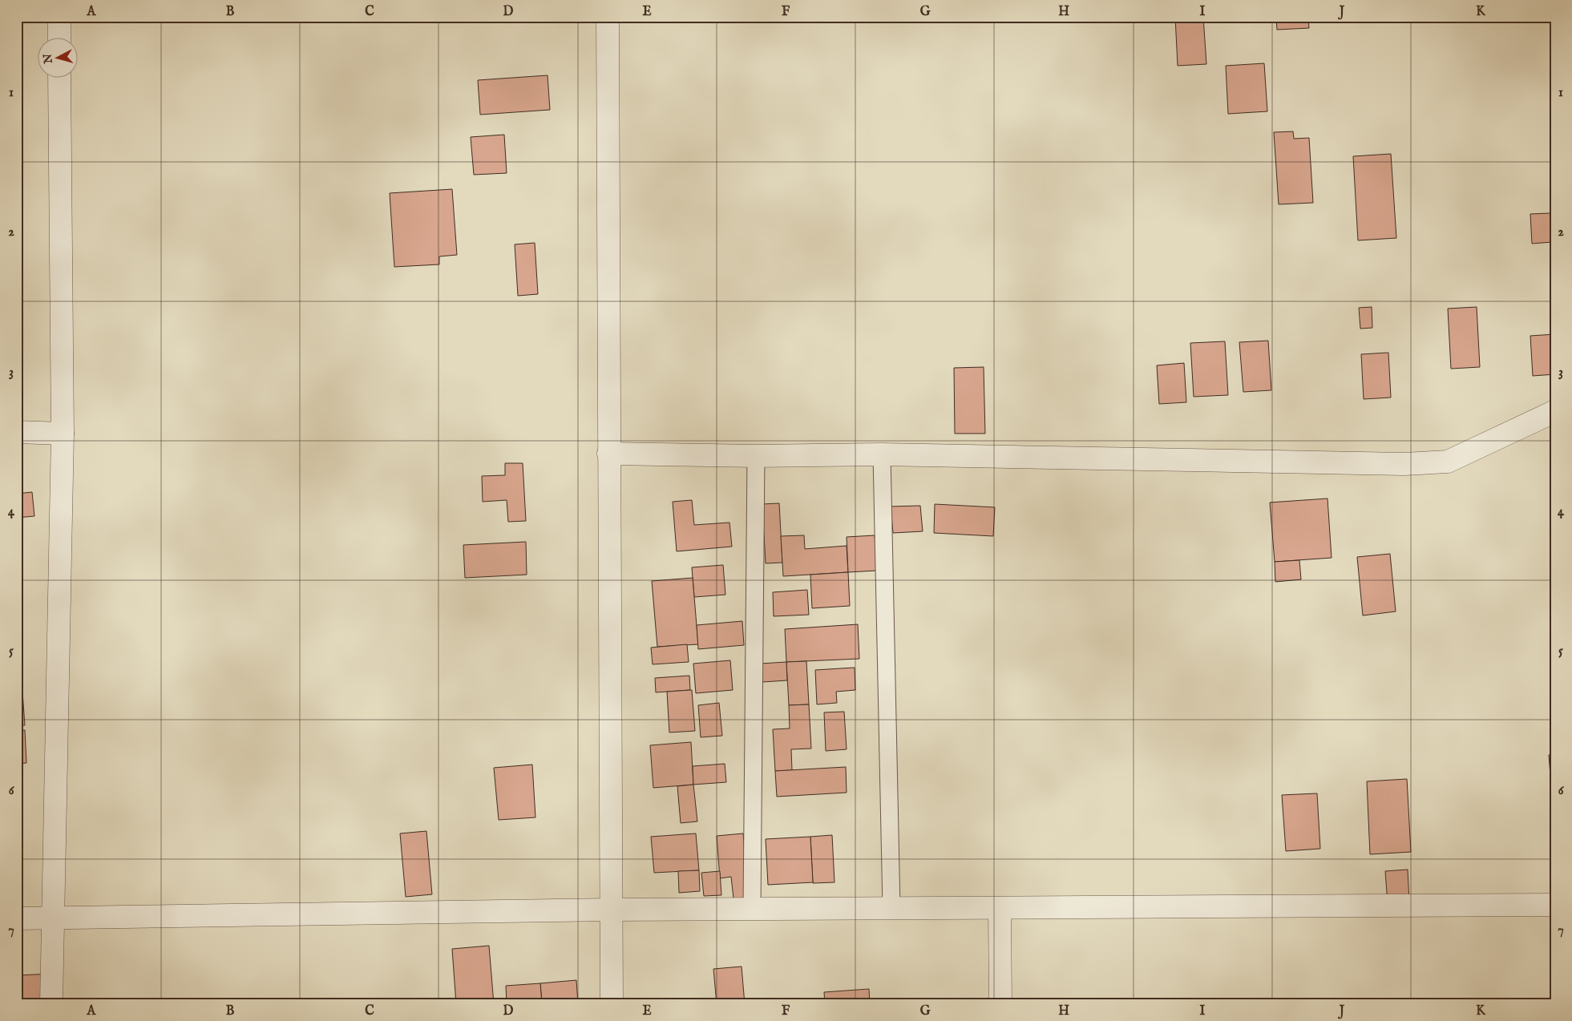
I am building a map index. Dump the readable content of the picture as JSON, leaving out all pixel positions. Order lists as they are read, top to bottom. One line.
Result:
{"north":"left","grid":{"columns":["A","B","C","D","E","F","G","H","I","J","K"],"rows":["1","2","3","4","5","6","7"]}}
